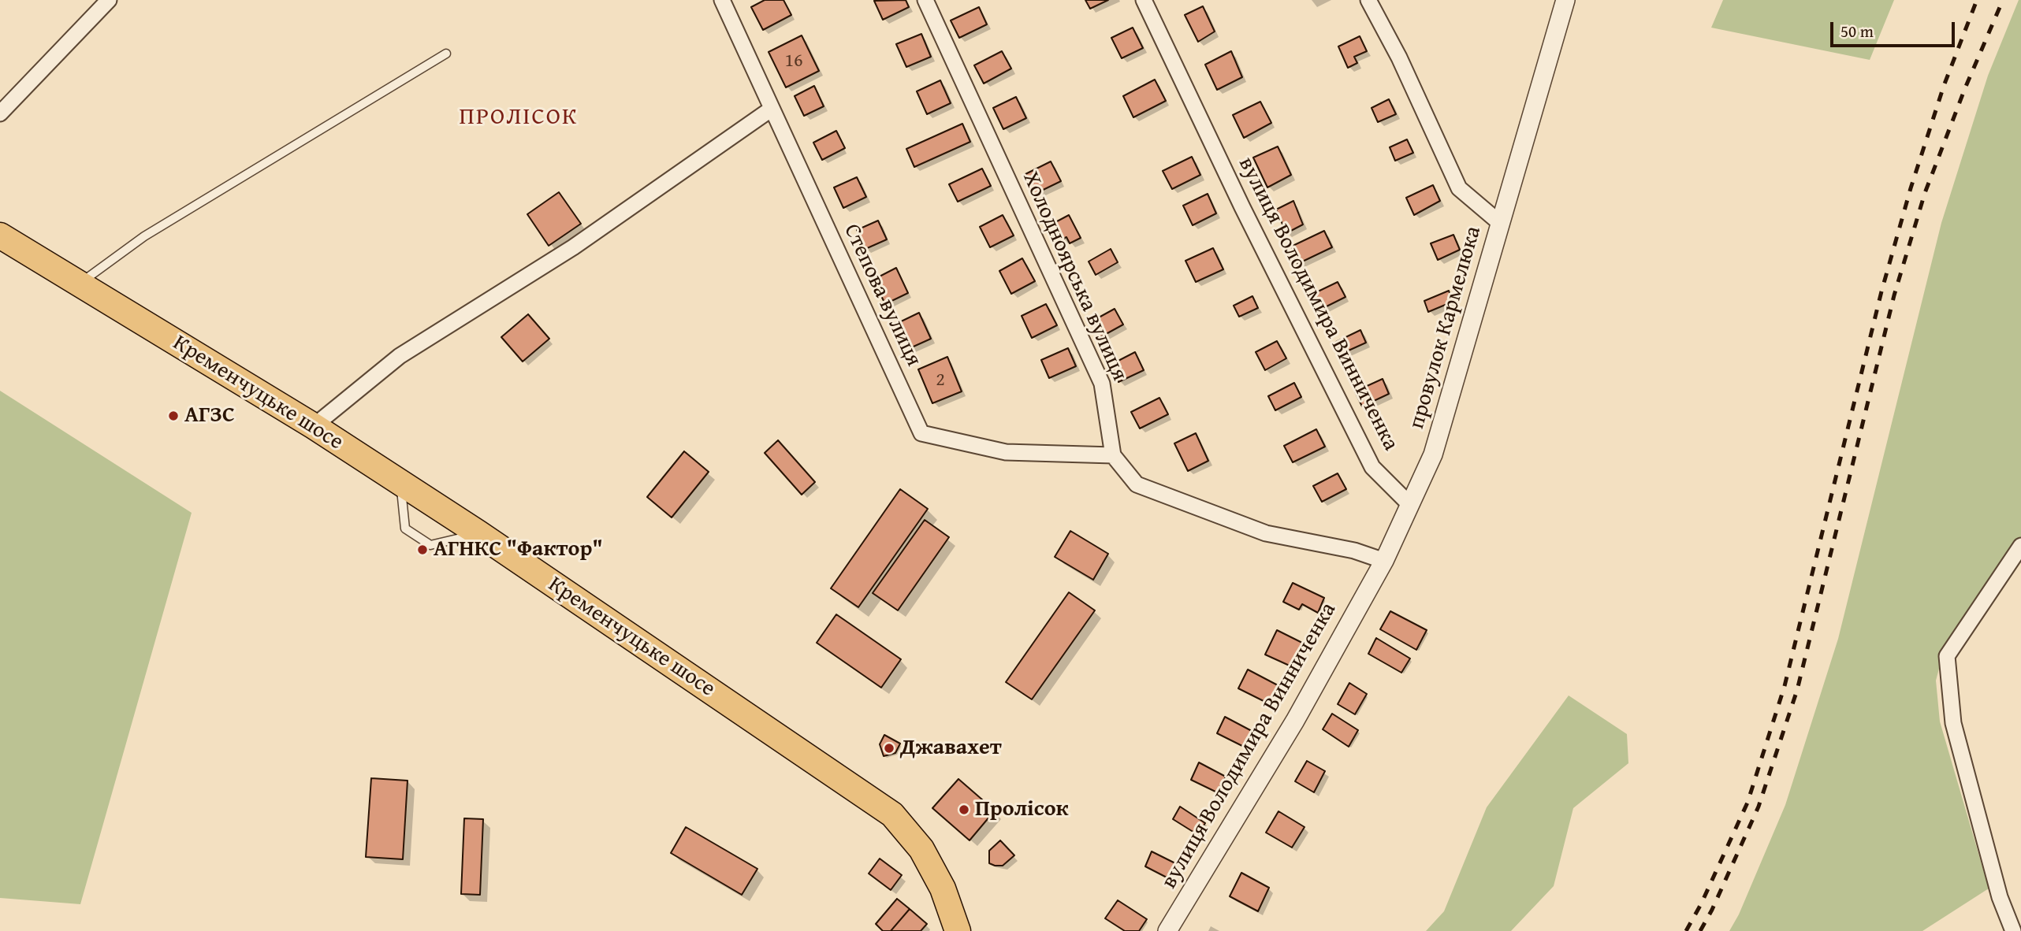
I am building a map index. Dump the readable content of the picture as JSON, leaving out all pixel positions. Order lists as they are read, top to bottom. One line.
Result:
{"streets":{"highway":["Кременчуцьке шосе"],"street":["Холодноярська вулиця","Степова вулиця","вулиця Володимира Винниченка","провулок Кармелюка"]},"crossings":[["Холодноярська вулиця","Степова вулиця"],["вулиця Володимира Винниченка","провулок Кармелюка"]],"districts":["ПРОЛІСОК"],"places":["АГЗС","АГНКС \"Фактор\"","Джавахет","Пролісок"],"house_numbers":["16","2"],"scale_bar":"50 m"}
